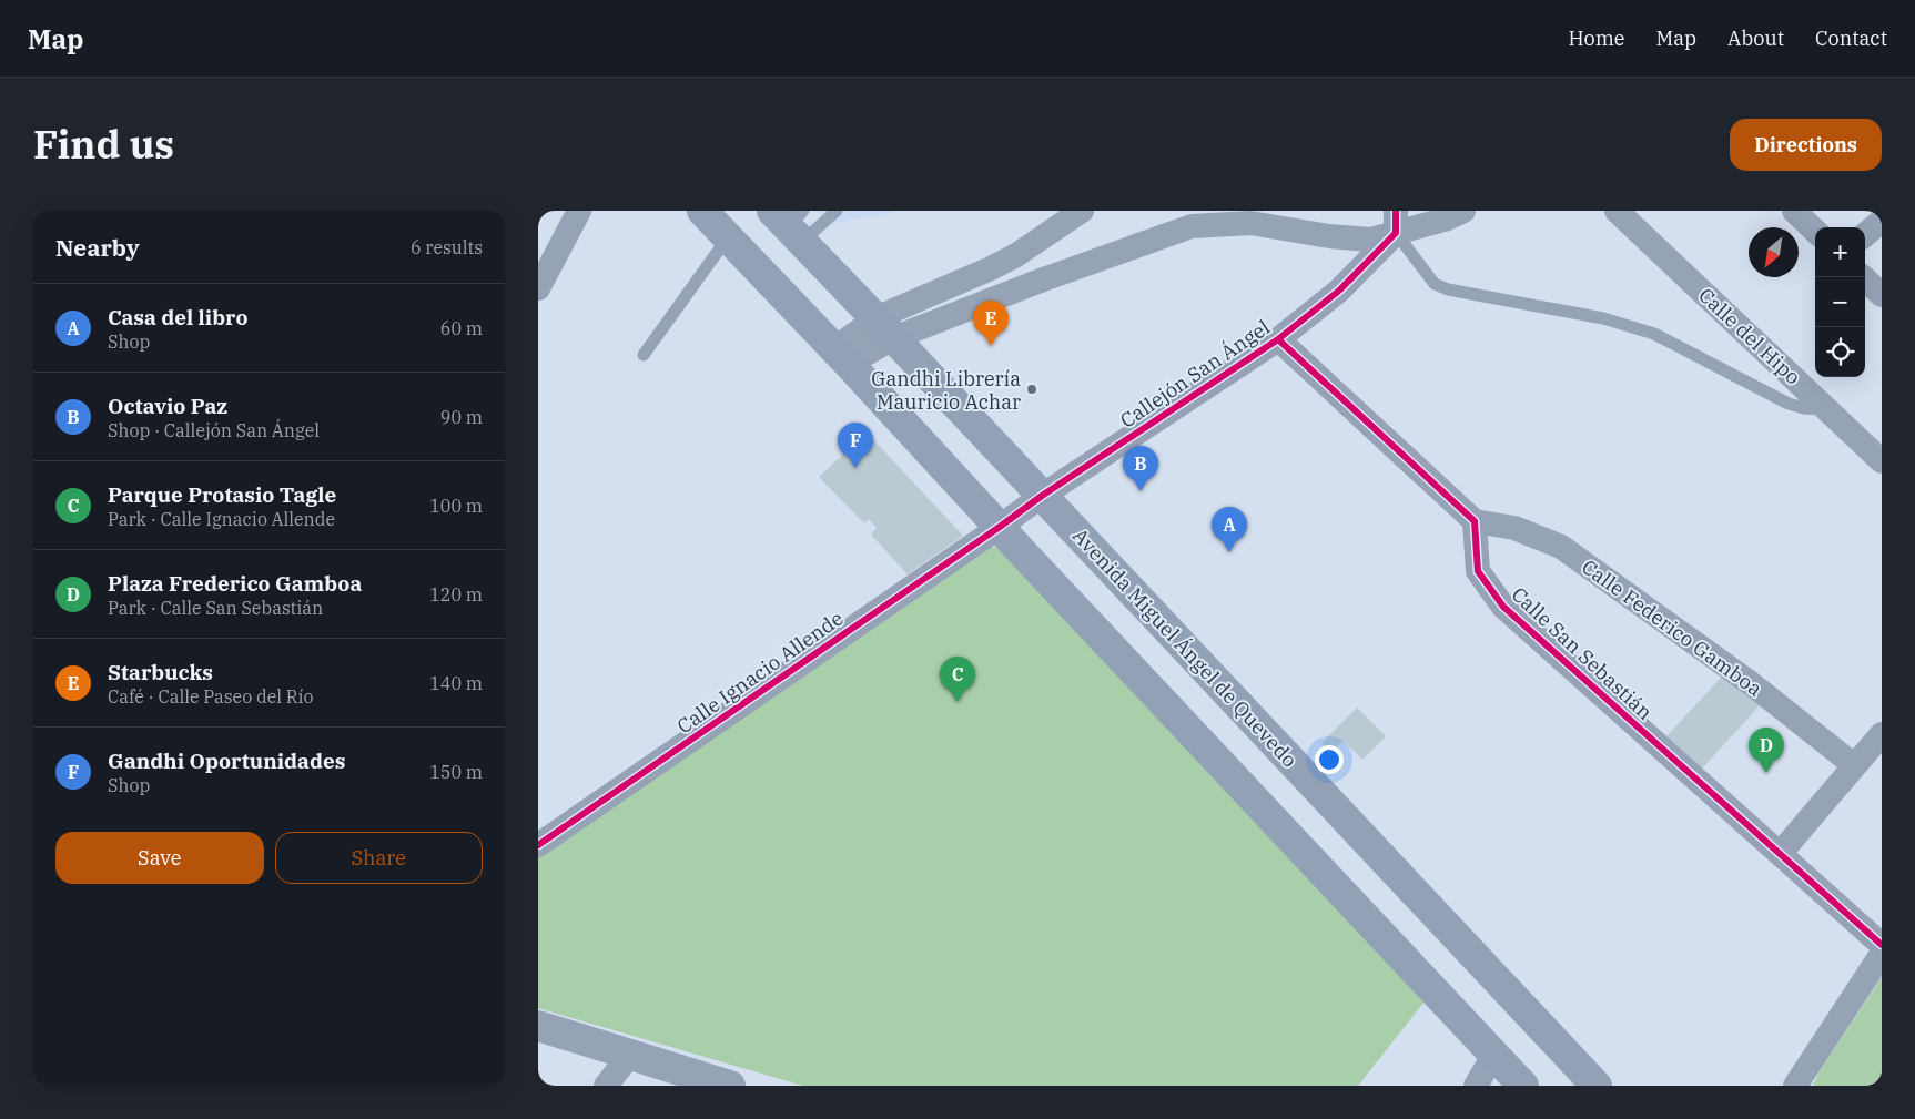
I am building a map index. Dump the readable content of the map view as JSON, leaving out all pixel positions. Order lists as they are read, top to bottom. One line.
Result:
{"streets":{"main road":["Avenida Miguel Ángel de Quevedo"],"street":["Calle del Hipo","Callejón San Ángel","Calle Federico Gamboa","Calle San Sebastián","Calle Ignacio Allende"]},"crossings":[["Callejón San Ángel","Avenida Miguel Ángel de Quevedo"],["Callejón San Ángel","Calle Ignacio Allende"],["Calle Federico Gamboa","Calle San Sebastián"]],"places":["Gandhi Librería Mauricio Achar"],"north":"bottom left","page":{"header":"Map","nav":["Home","Map","About","Contact"],"title":"Find us","buttons":["Directions",["Save","Share"]],"heading":["Nearby","6 results"],"map_buttons":["+","−"],"list":[{"mark":"A","name":"Casa del libro","note":"Shop","value":"60 m"},{"mark":"B","name":"Octavio Paz","note":"Shop · Callejón San Ángel","value":"90 m"},{"mark":"C","name":"Parque Protasio Tagle","note":"Park · Calle Ignacio Allende","value":"100 m"},{"mark":"D","name":"Plaza Frederico Gamboa","note":"Park · Calle San Sebastián","value":"120 m"},{"mark":"E","name":"Starbucks","note":"Café · Calle Paseo del Río","value":"140 m"},{"mark":"F","name":"Gandhi Oportunidades","note":"Shop","value":"150 m"}],"pins":["E","F","B","A","C","D"]}}
